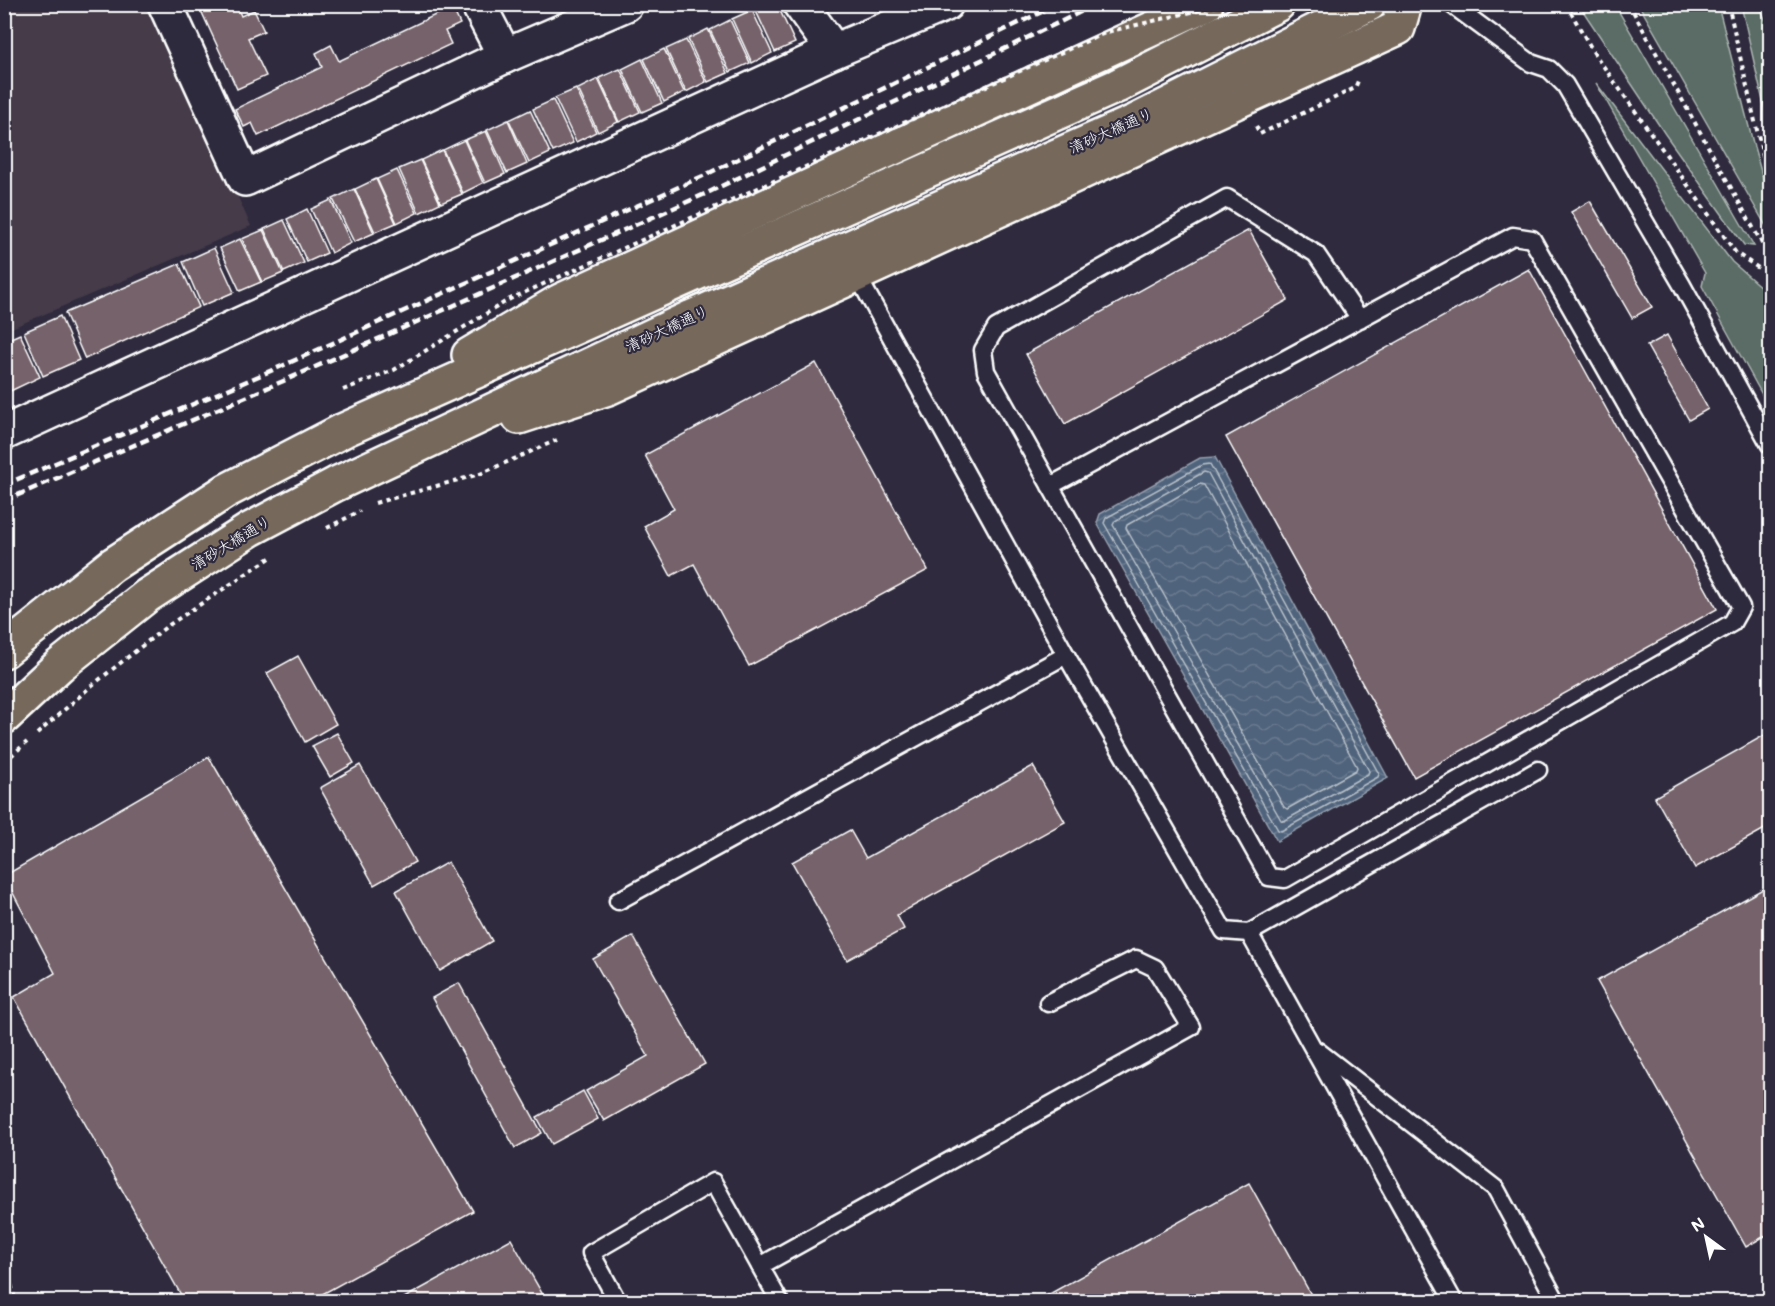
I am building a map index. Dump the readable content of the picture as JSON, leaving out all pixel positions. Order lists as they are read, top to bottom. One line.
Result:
{"streets":{"main road":["清砂大橋通り"]},"north":"top left"}
